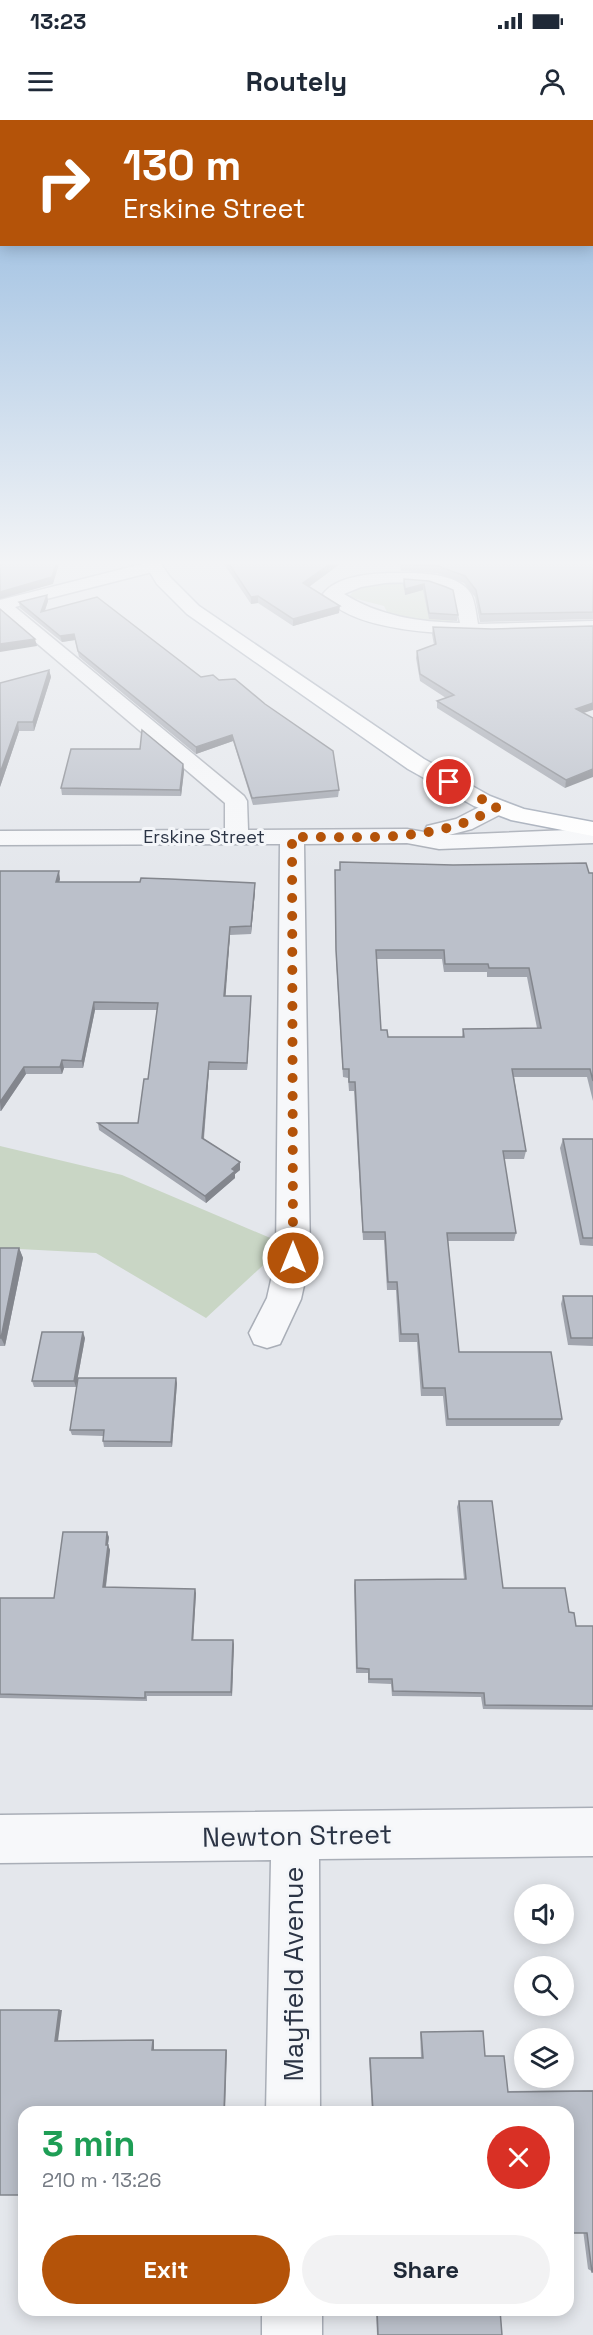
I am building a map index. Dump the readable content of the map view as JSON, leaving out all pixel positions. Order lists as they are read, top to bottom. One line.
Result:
{"streets":{"street":["Erskine Street","Newton Street","Mayfield Avenue"]},"crossings":[["Newton Street","Mayfield Avenue"]],"page":{"status":"13:23","header":"Routely","turn":["130 m","Erskine Street"],"heading":["3 min","210 m · 13:26"],"buttons":["Exit","Share"]}}
